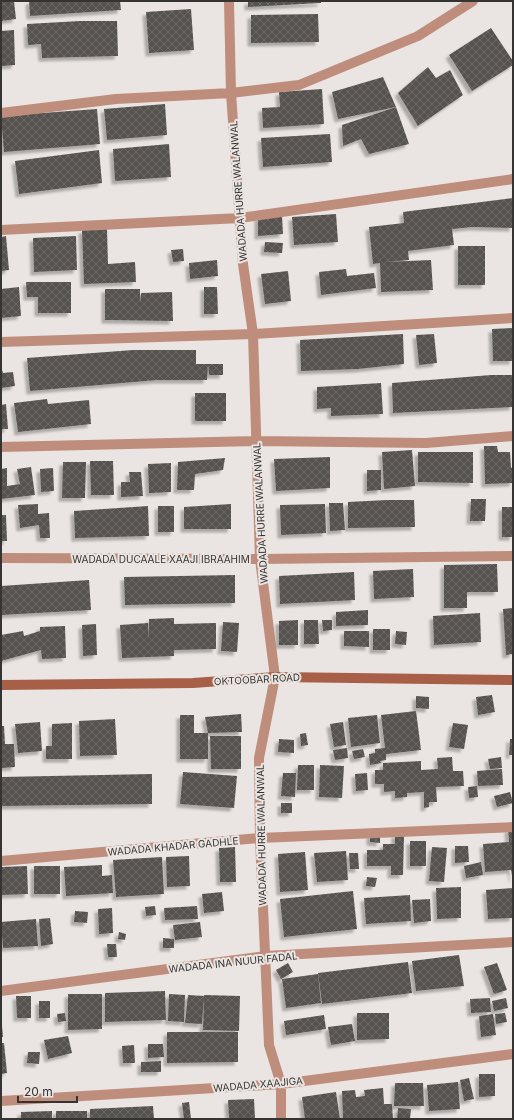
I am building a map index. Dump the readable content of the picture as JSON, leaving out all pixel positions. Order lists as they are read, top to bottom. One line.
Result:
{"streets":{"street":["WADADA HURRE WALANWAL","WADADA DUCAALE XAAJI IBRAAHIM","OKTOOBAR ROAD","WADADA KHADAR GADHLE","WADADA INA NUUR FADAL","WADADA XAAJIGA"]},"crossings":[["WADADA HURRE WALANWAL","WADADA DUCAALE XAAJI IBRAAHIM"],["WADADA HURRE WALANWAL","OKTOOBAR ROAD"],["WADADA HURRE WALANWAL","WADADA KHADAR GADHLE"],["WADADA HURRE WALANWAL","WADADA INA NUUR FADAL"],["WADADA HURRE WALANWAL","WADADA XAAJIGA"]],"scale_bar":"20 m"}
